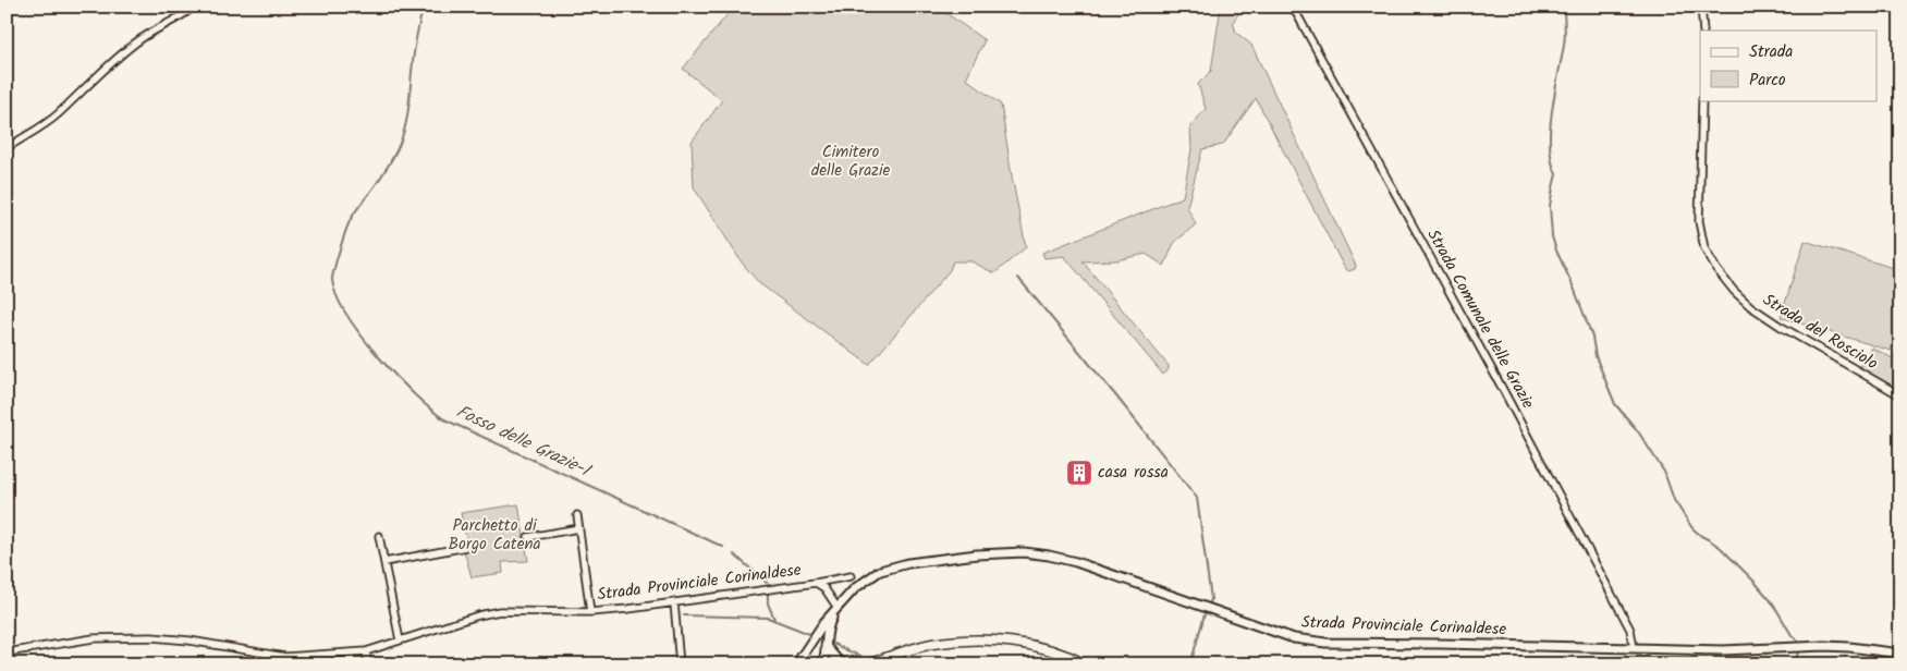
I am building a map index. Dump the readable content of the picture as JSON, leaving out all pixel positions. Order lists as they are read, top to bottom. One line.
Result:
{"streets":{"street":["Strada Comunale delle Grazie","Strada del Rosciolo","Strada Provinciale Corinaldese"]},"crossings":[["Strada Comunale delle Grazie","Strada Provinciale Corinaldese"]],"water":["Fosso delle Grazie-1"],"parks":["Cimitero delle Grazie","Parchetto di Borgo Catena"],"places":{"building":["casa rossa"]},"legend":["Strada","Parco"]}
